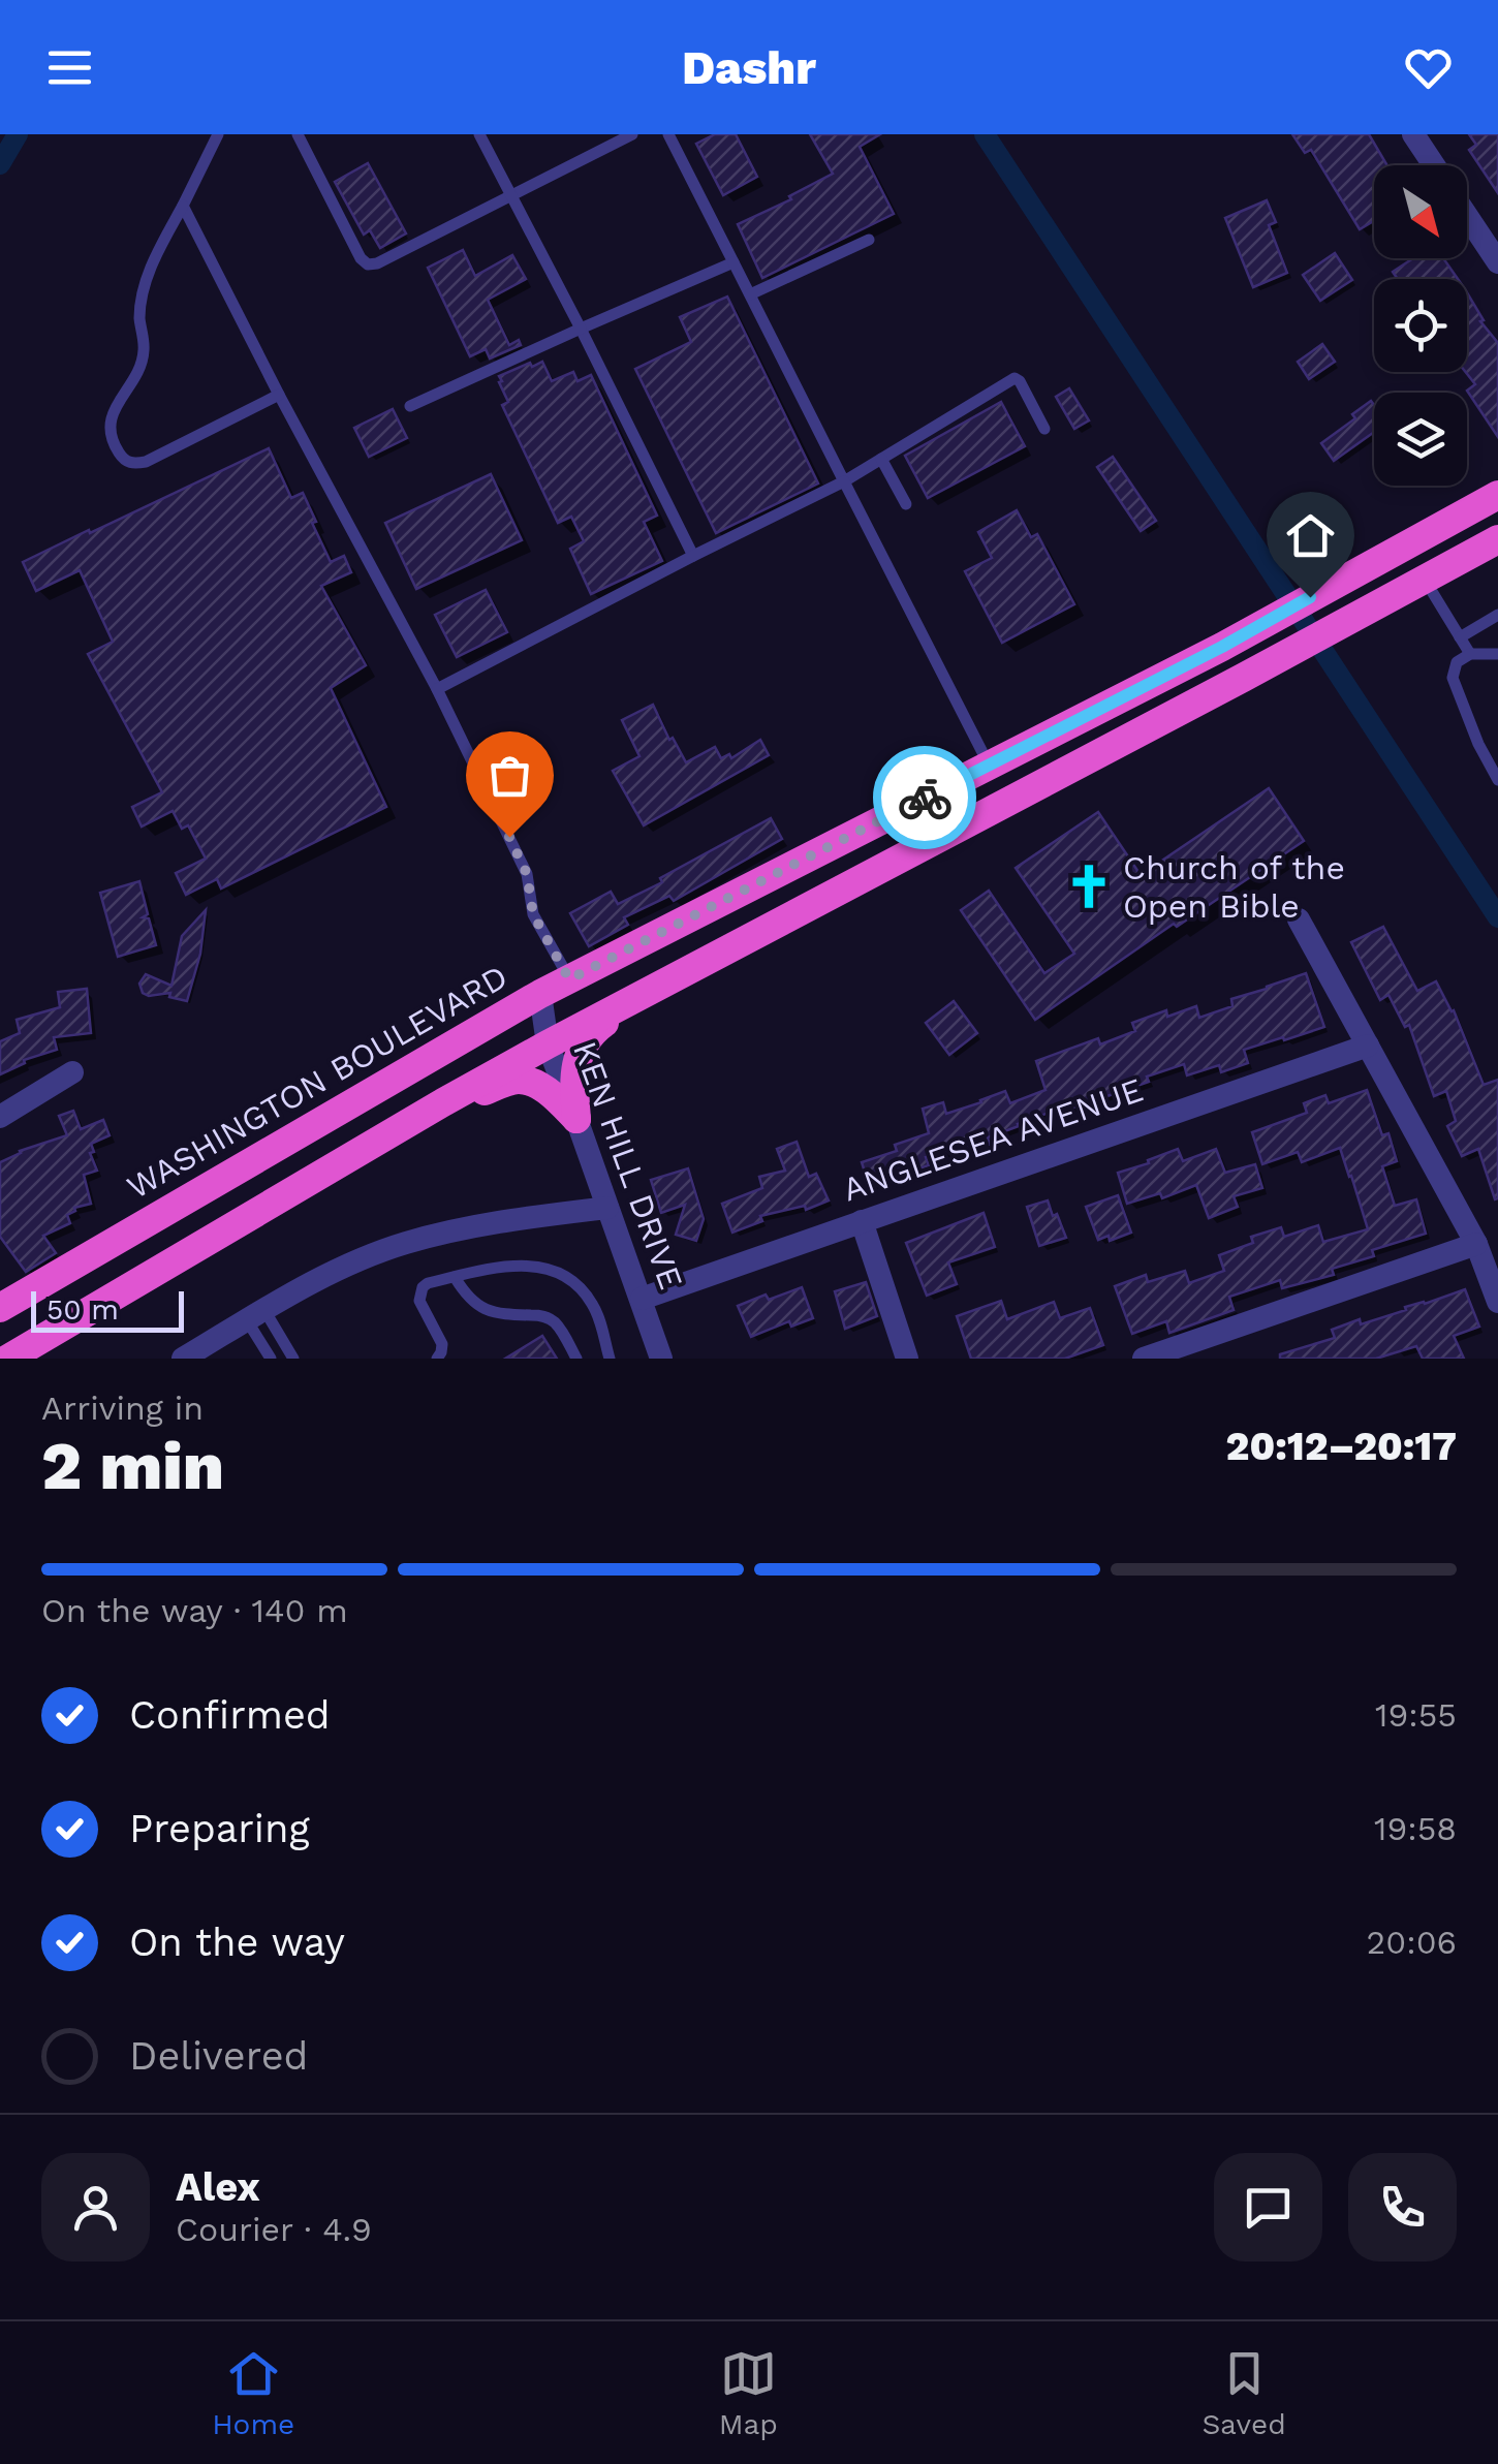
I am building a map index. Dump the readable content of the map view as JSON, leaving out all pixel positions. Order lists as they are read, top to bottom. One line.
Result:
{"streets":{"highway":["WASHINGTON BOULEVARD"],"street":["ANGLESEA AVENUE","KEN HILL DRIVE"]},"crossings":[["WASHINGTON BOULEVARD","KEN HILL DRIVE"],["ANGLESEA AVENUE","KEN HILL DRIVE"]],"places":{"church":["Church of the Open Bible"]},"scale_bar":"50 m","north":"bottom right","page":{"header":"Dashr","scale":"50 m","heading":["2 min","Arriving in","20:12–20:17"],"panel":["Alex","Courier · 4.9"],"bar":"On the way · 140 m","list":[["Confirmed","19:55"],["Preparing","19:58"],["On the way","20:06"],"Delivered"],"tabs":["Home","Map","Saved"]}}
